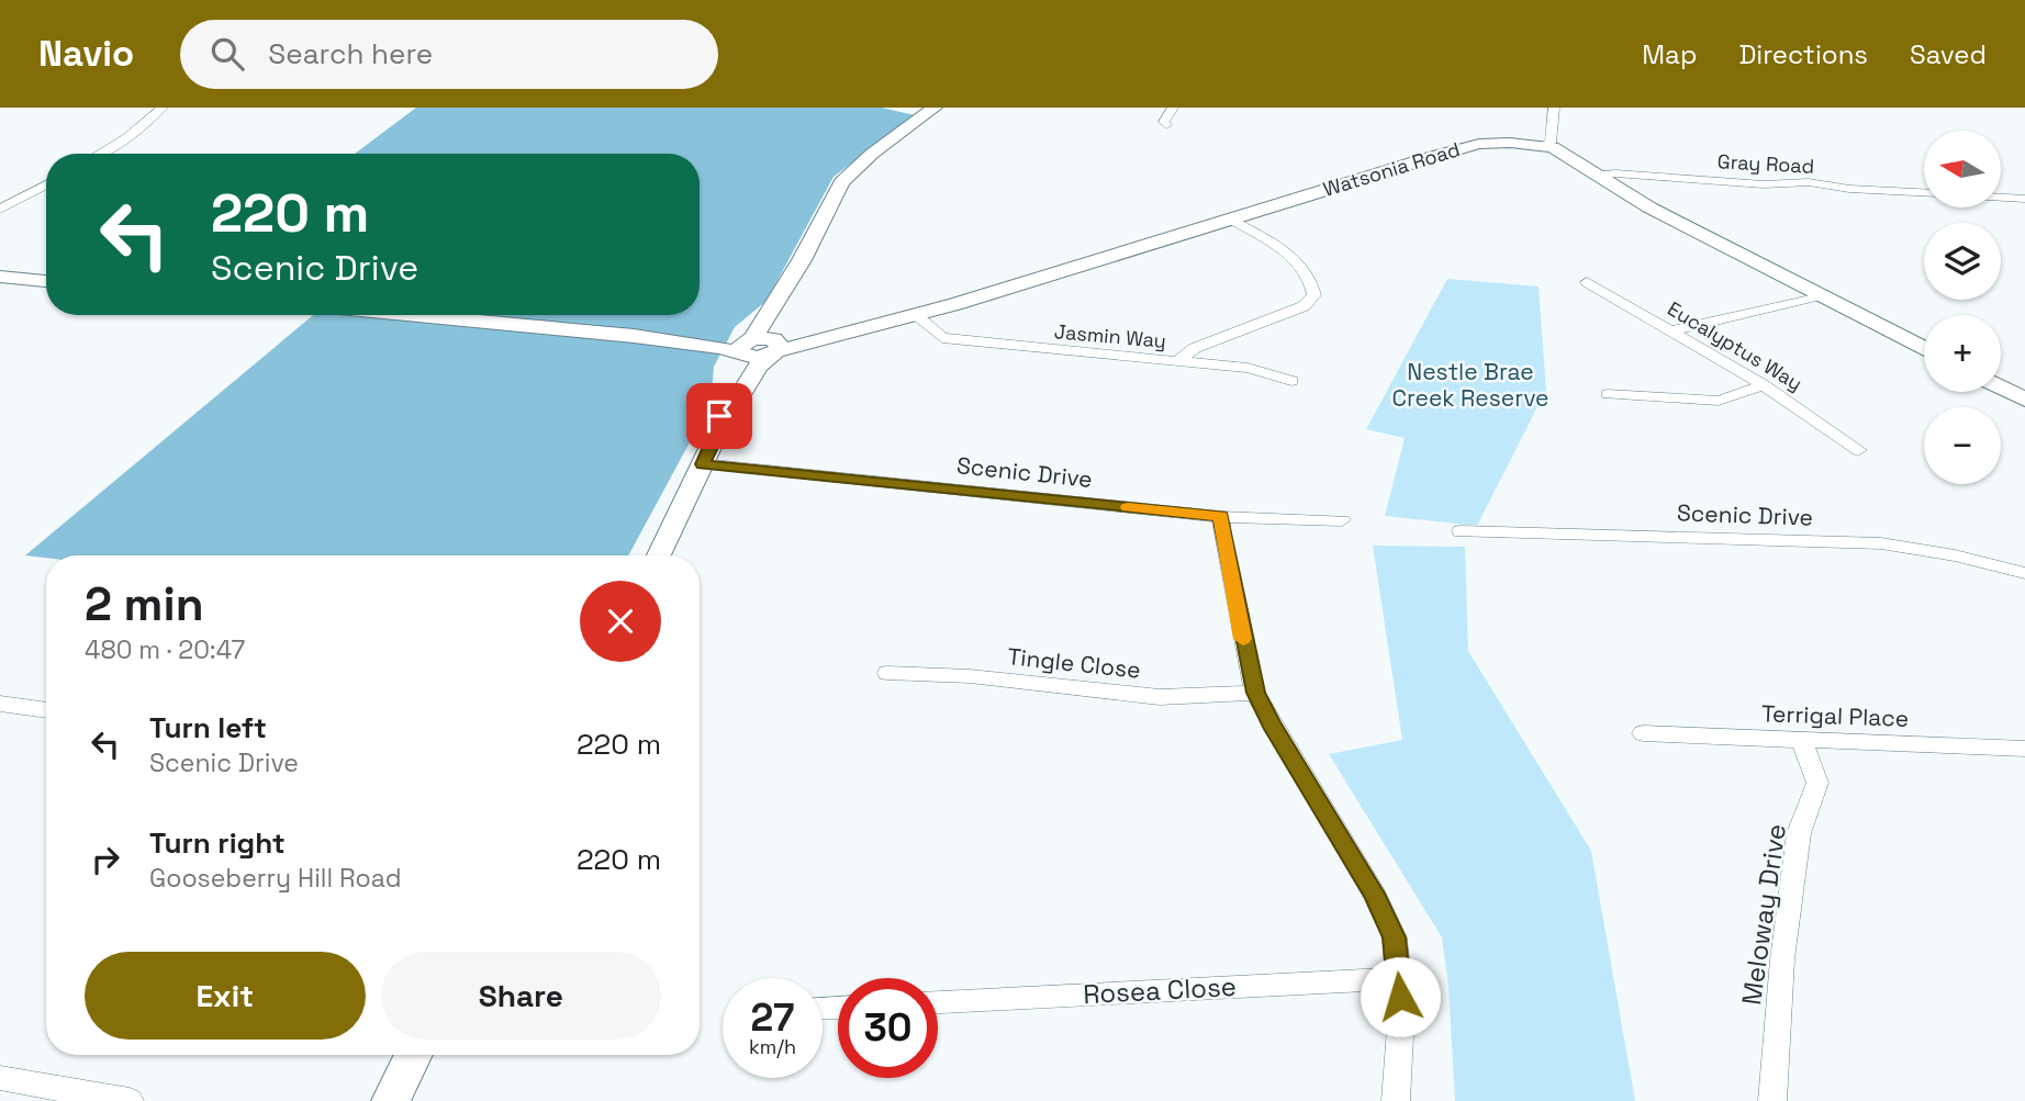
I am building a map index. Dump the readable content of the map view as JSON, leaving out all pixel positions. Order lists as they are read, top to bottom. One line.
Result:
{"streets":{"street":["Gray Road","Watsonia Road","Jasmin Way","Eucalyptus Way","Scenic Drive","Tingle Close","Terrigal Place","Meloway Drive","Rosea Close"]},"crossings":[["Gray Road","Watsonia Road"],["Watsonia Road","Jasmin Way"],["Terrigal Place","Meloway Drive"]],"parks":["Nestle Brae Creek Reserve"],"north":"left","page":{"header":"Navio","search":"Search here","nav":["Map","Directions","Saved"],"map_buttons":["+","−"],"turn":["220 m","Scenic Drive"],"heading":["2 min","480 m · 20:47"],"list":[{"name":"Turn left","note":"Scenic Drive","value":"220 m"},{"name":"Turn right","note":"Gooseberry Hill Road","value":"220 m"}],"buttons":["Exit","Share"],"speed":"27 km/h","limit":"30"}}
